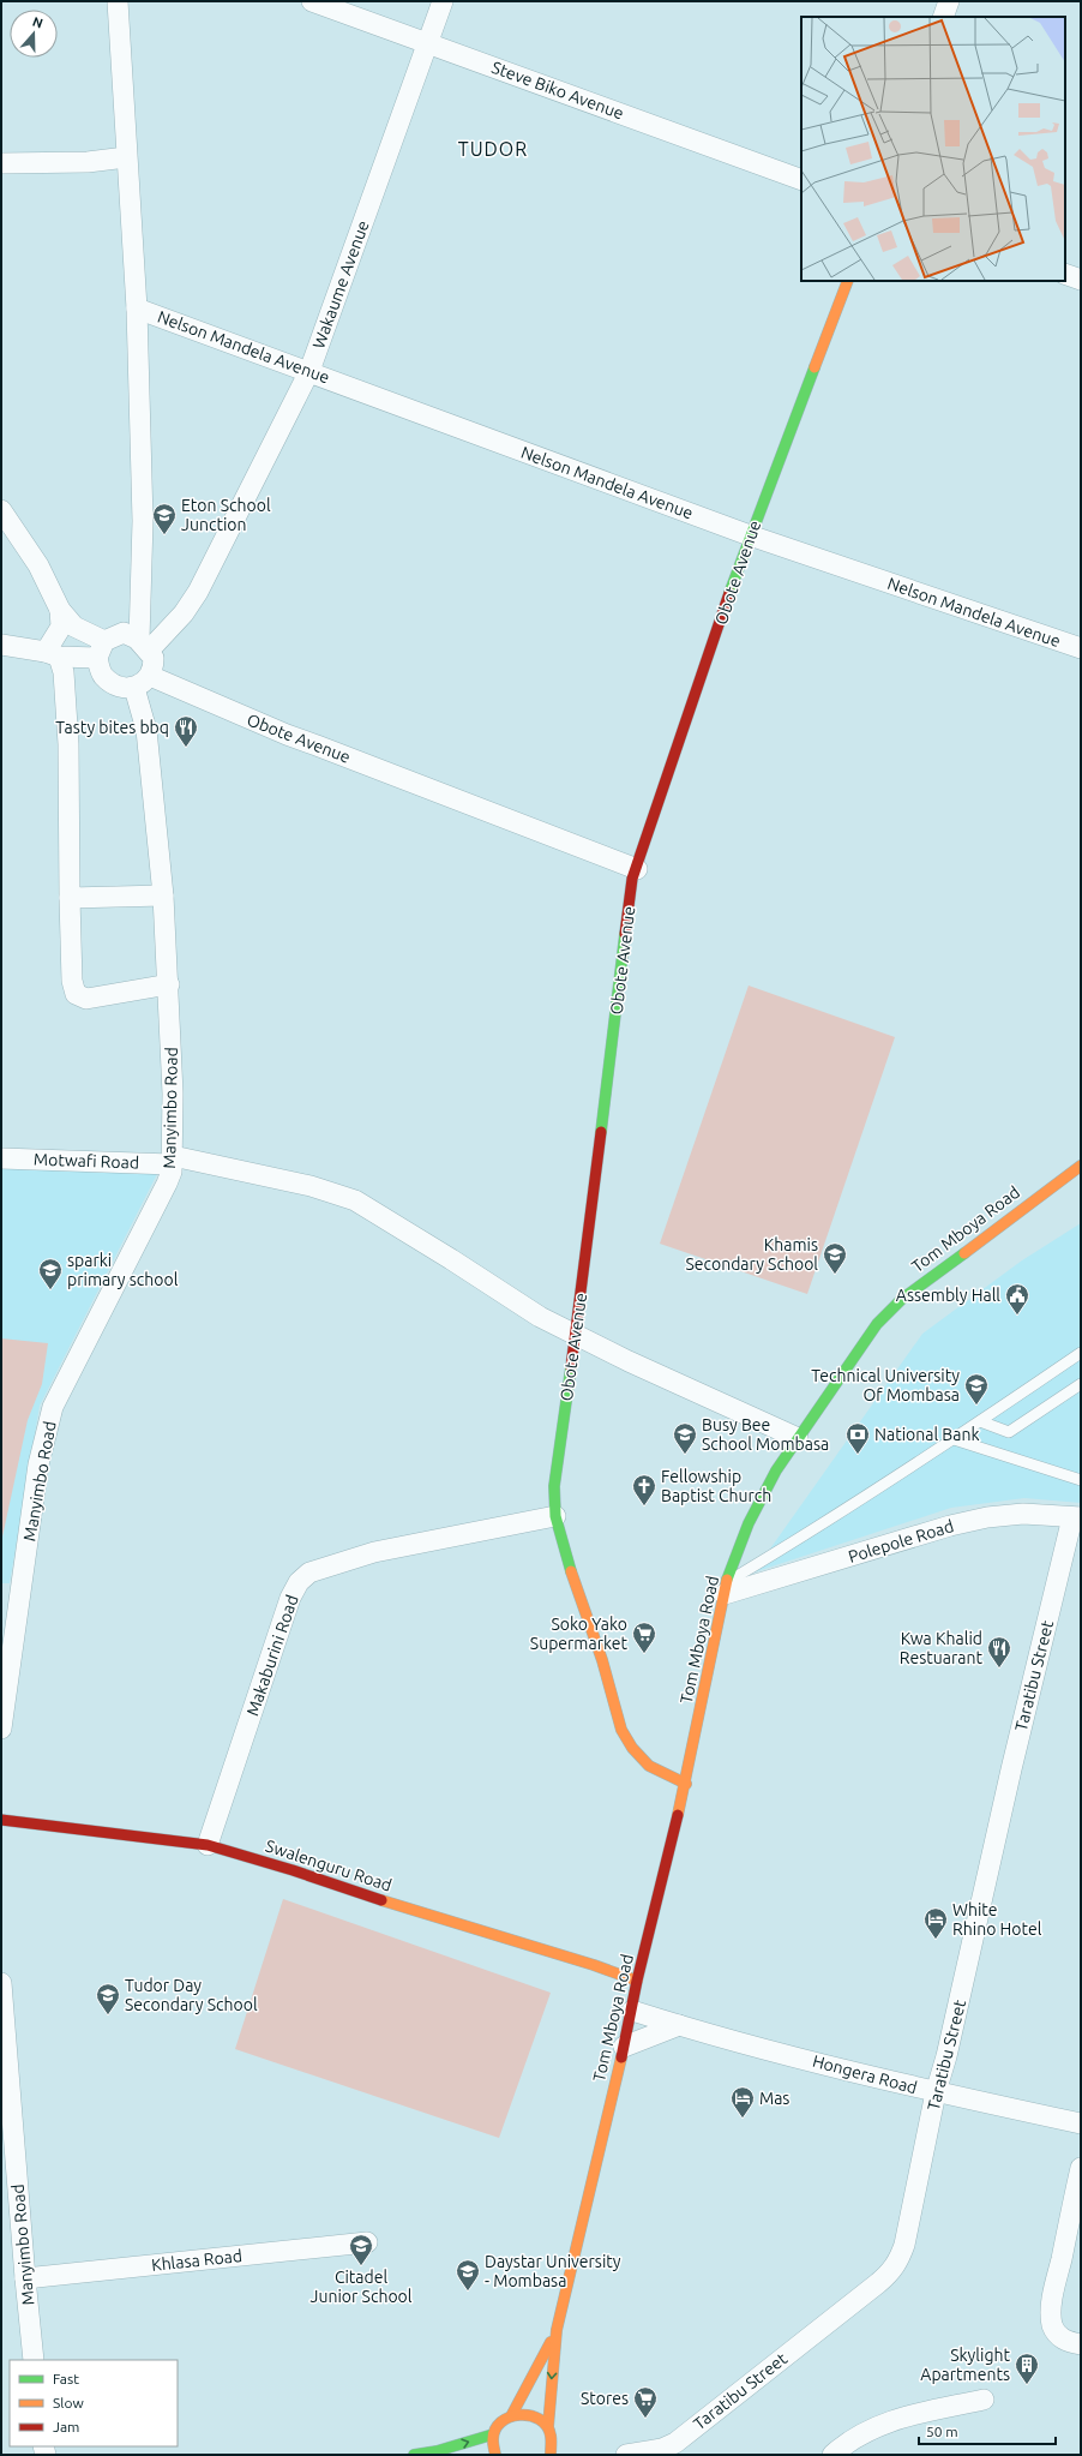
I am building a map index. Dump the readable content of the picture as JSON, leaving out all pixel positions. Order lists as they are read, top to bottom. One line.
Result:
{"streets":{"street":["Steve Biko Avenue","Wakaume Avenue","Nelson Mandela Avenue","Obote Avenue","Manyimbo Road","Motwafi Road","Tom Mboya Road","Polepole Road","Makaburini Road","Taratibu Street","Swalenguru Road","Hongera Road","Khlasa Road"]},"crossings":[["Steve Biko Avenue","Wakaume Avenue"],["Wakaume Avenue","Nelson Mandela Avenue"],["Wakaume Avenue","Obote Avenue"],["Wakaume Avenue","Manyimbo Road"],["Nelson Mandela Avenue","Obote Avenue"],["Obote Avenue","Manyimbo Road"],["Obote Avenue","Motwafi Road"],["Obote Avenue","Tom Mboya Road"],["Obote Avenue","Makaburini Road"],["Manyimbo Road","Motwafi Road"],["Manyimbo Road","Khlasa Road"],["Motwafi Road","Tom Mboya Road"],["Tom Mboya Road","Polepole Road"],["Tom Mboya Road","Swalenguru Road"],["Tom Mboya Road","Hongera Road"],["Polepole Road","Taratibu Street"],["Makaburini Road","Swalenguru Road"],["Taratibu Street","Hongera Road"]],"districts":["TUDOR"],"places":{"school or university":["Eton School Junction","Khamis Secondary School","sparki primary school","Technical University Of Mombasa","Busy Bee School Mombasa","Tudor Day Secondary School","Citadel Junior School","Daystar University - Mombasa"],"restaurant":["Tasty bites bbq","Kwa Khalid Restuarant"],"public building":["Assembly Hall"],"bank":["National Bank"],"church":["Fellowship Baptist Church"],"supermarket":["Soko Yako Supermarket","Stores"],"hotel":["White Rhino Hotel","Mas"],"building":["Skylight Apartments"]},"legend":["Fast","Slow","Jam"],"scale_bar":"50 m","north":"top"}
